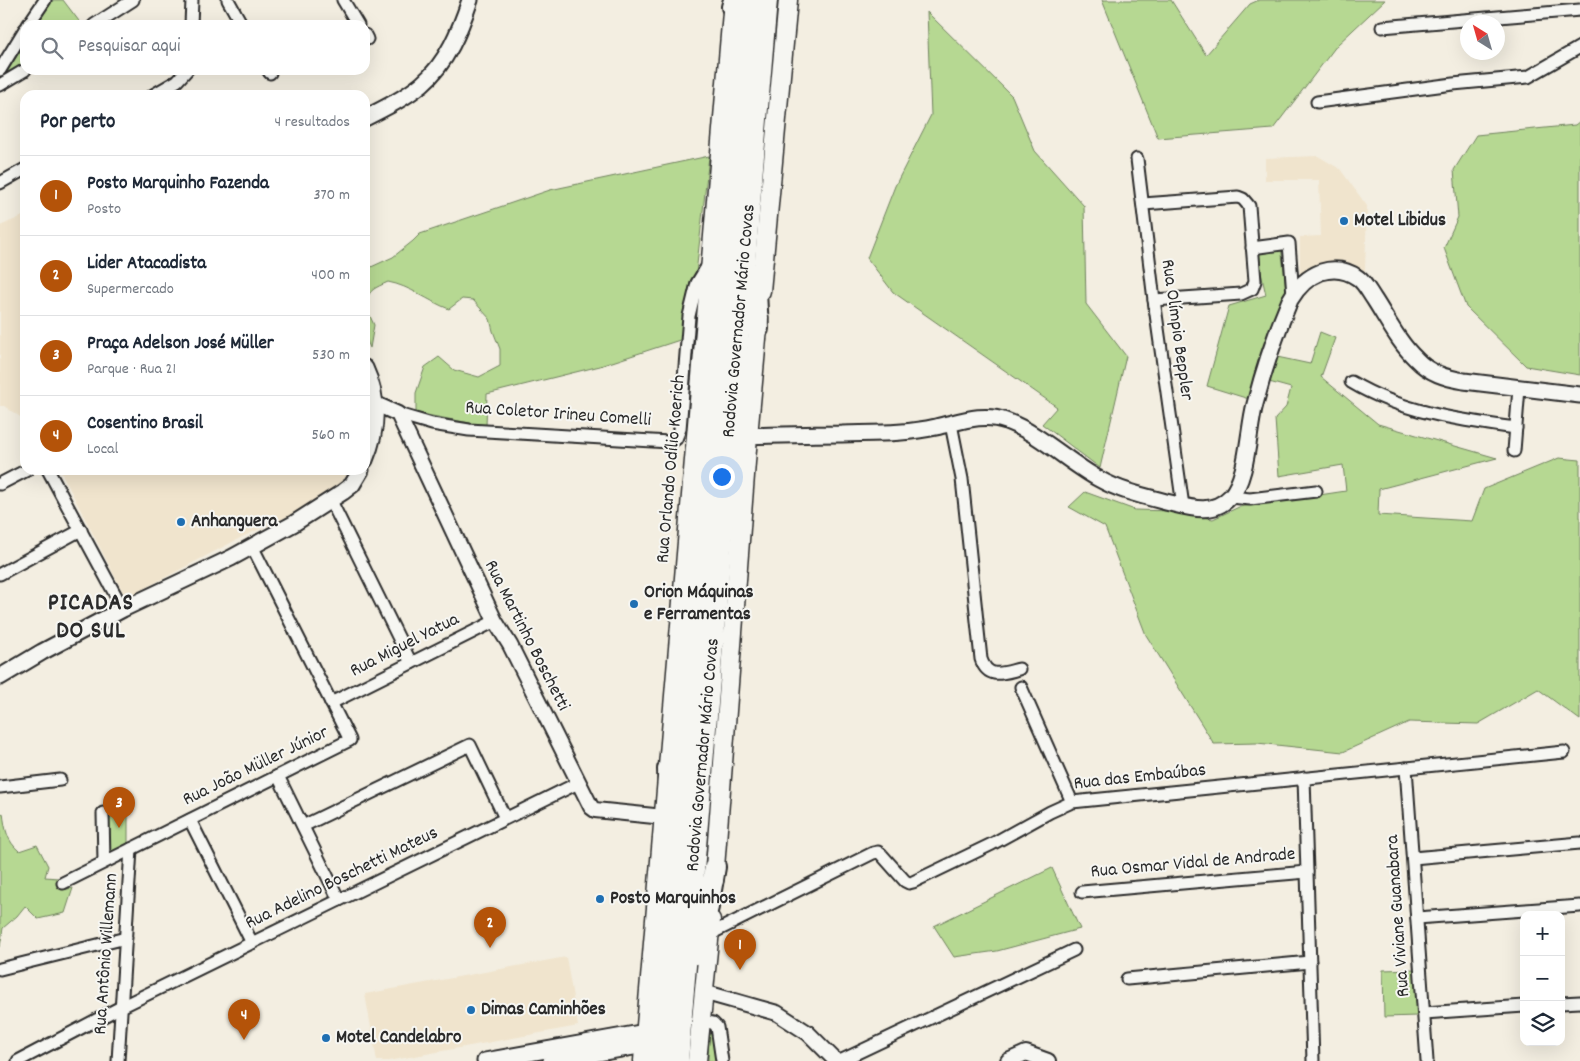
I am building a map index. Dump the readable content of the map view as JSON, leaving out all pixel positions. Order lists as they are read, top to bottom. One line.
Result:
{"streets":{"highway":["Rodovia Governador Mário Covas"],"main road":["Rua Orlando Odílio Koerich"],"street":["Rua Olímpio Beppler","Rua Coletor Irineu Comelli","Rua Martinho Boschetti","Rua Miguel Yatua","Rua João Müller Júnior","Rua das Embaúbas","Rua Osmar Vidal de Andrade","Rua Adelino Boschetti Mateus","Rua Viviane Guanabara","Rua Antônio Willemann"]},"crossings":[["Rodovia Governador Mário Covas","Rua Orlando Odílio Koerich"],["Rua Coletor Irineu Comelli","Rua Orlando Odílio Koerich"],["Rua Coletor Irineu Comelli","Rua Martinho Boschetti"],["Rua Orlando Odílio Koerich","Rua Martinho Boschetti"],["Rua Martinho Boschetti","Rua Miguel Yatua"],["Rua Martinho Boschetti","Rua Adelino Boschetti Mateus"],["Rua Miguel Yatua","Rua João Müller Júnior"],["Rua João Müller Júnior","Rua Antônio Willemann"],["Rua das Embaúbas","Rua Viviane Guanabara"],["Rua Adelino Boschetti Mateus","Rua Antônio Willemann"]],"districts":["PICADAS DO SUL"],"places":["Motel Libidus","Anhanguera","Orion Máquinas e Ferramentas","Posto Marquinhos","Dimas Caminhões","Motel Candelabro"],"north":"top left","page":{"search":"Pesquisar aqui","heading":["Por perto","4 resultados"],"list":[{"mark":"1","name":"Posto Marquinho Fazenda","note":"Posto","value":"370 m"},{"mark":"2","name":"Lider Atacadista","note":"Supermercado","value":"400 m"},{"mark":"3","name":"Praça Adelson José Müller","note":"Parque · Rua 21","value":"530 m"},{"mark":"4","name":"Cosentino Brasil","note":"Local","value":"560 m"}],"pins":["3","2","1","4"],"map_buttons":["+","−"]}}
